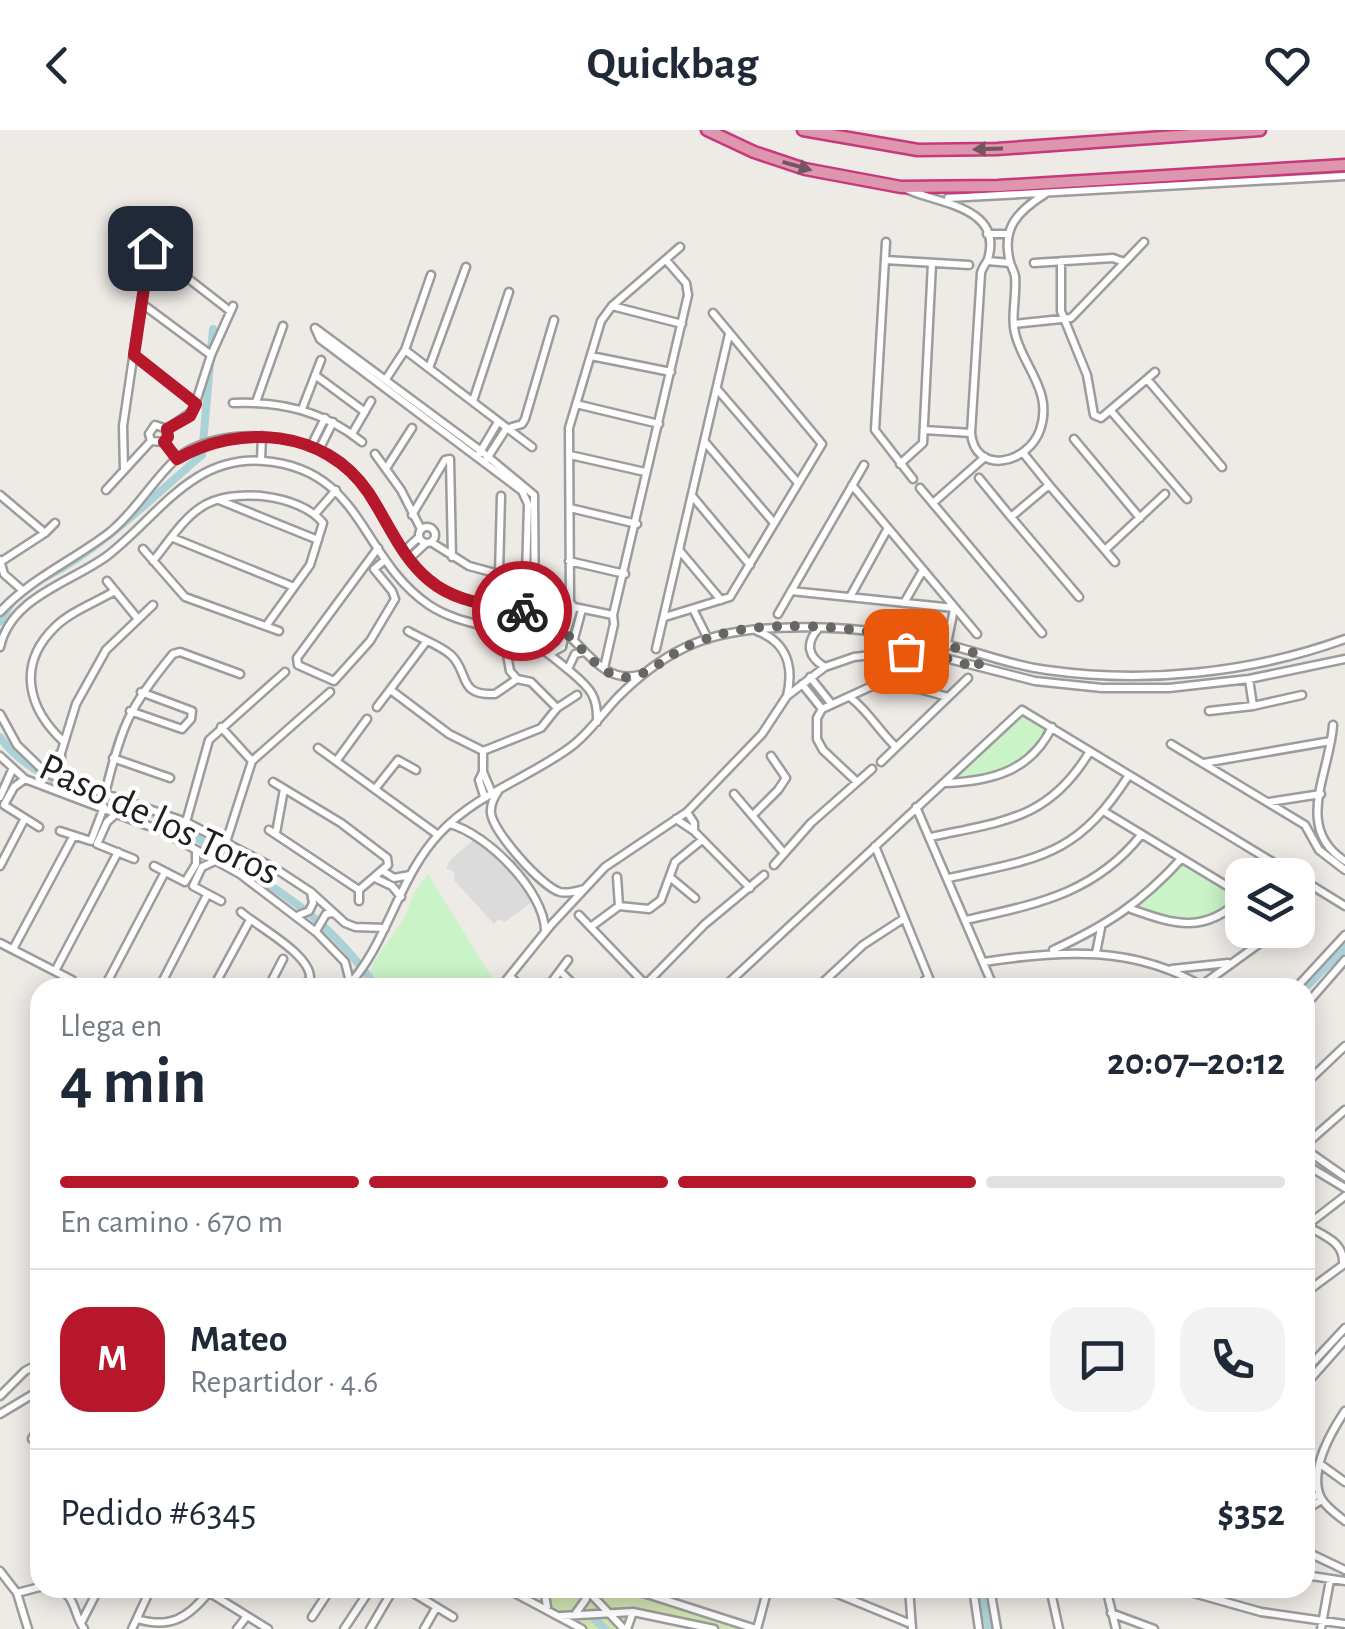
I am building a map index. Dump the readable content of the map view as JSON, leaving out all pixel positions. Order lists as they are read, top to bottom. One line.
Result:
{"streets":{"street":["Paso de los Toros"]},"page":{"header":"Quickbag","heading":["4 min","Llega en","20:07–20:12"],"panel":["Mateo","Repartidor · 4.6","Pedido #6345","$352"],"bar":"En camino · 670 m","round":"M"}}
